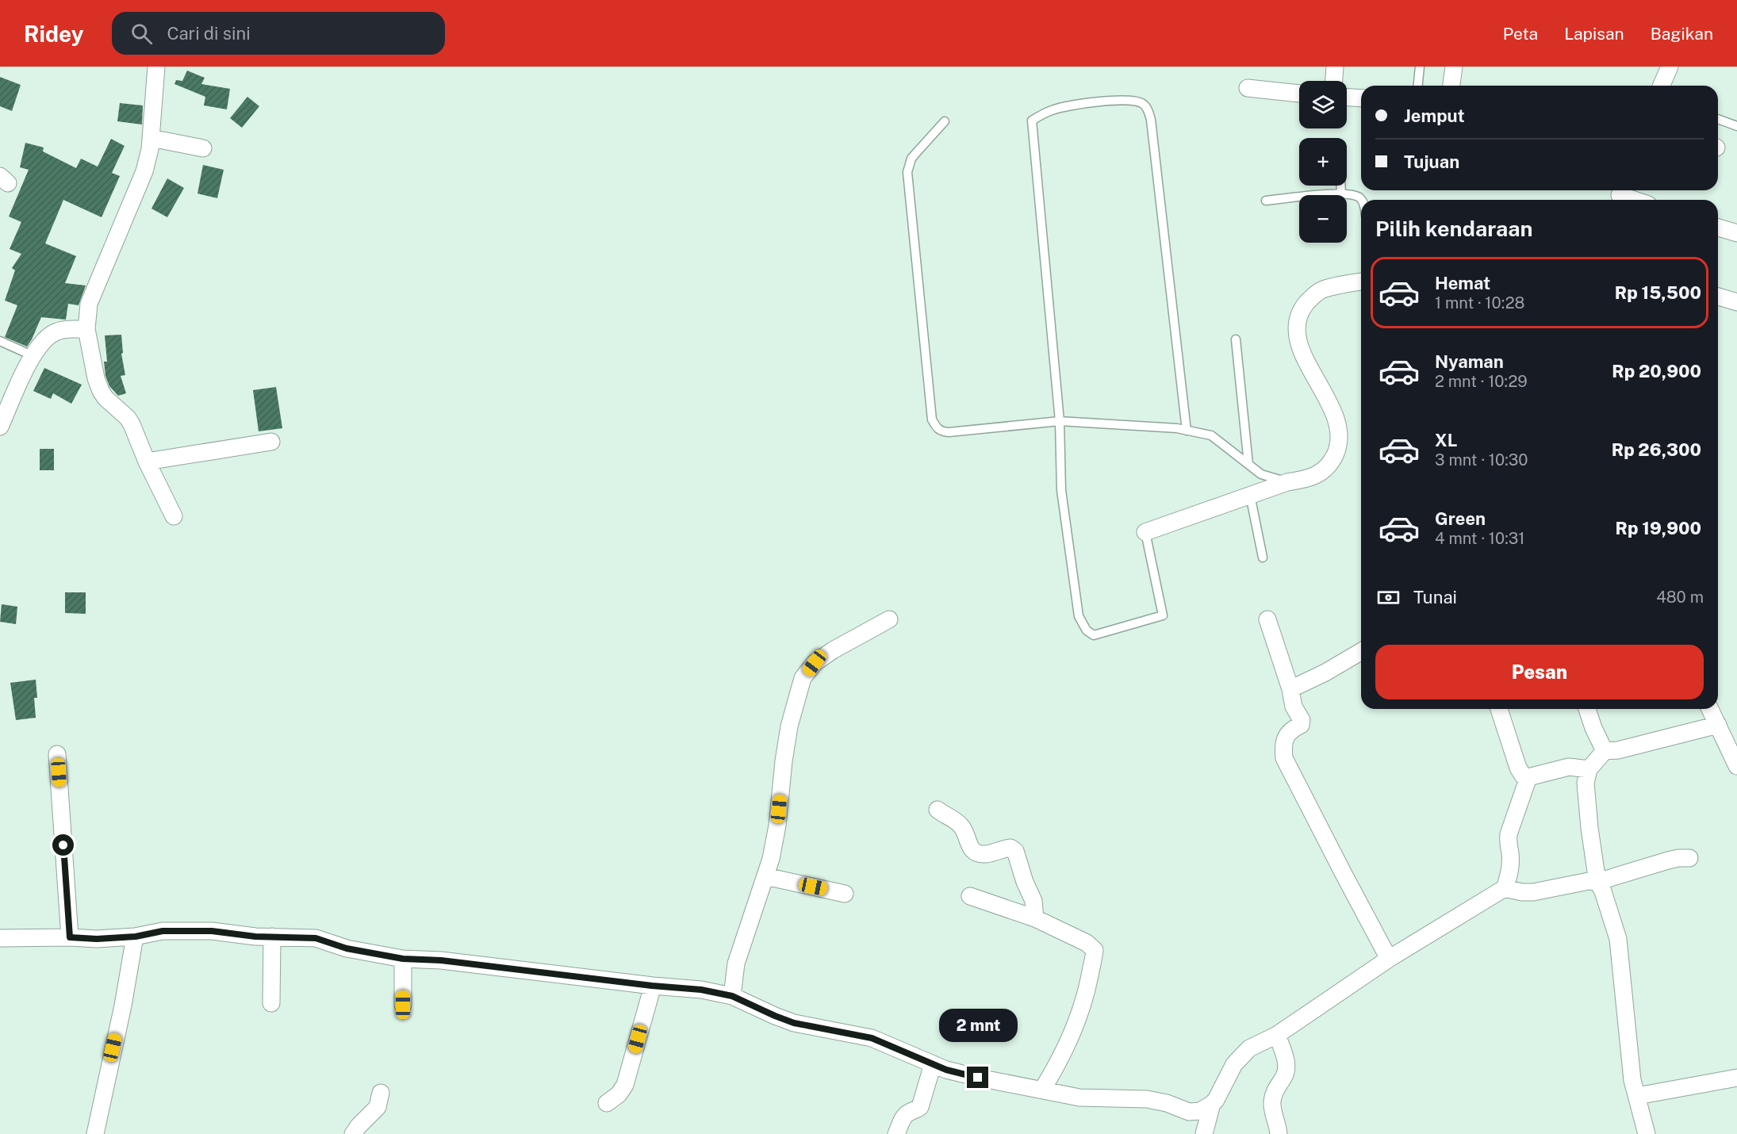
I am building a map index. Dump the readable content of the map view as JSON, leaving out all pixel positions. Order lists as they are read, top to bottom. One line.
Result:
{"page":{"header":"Ridey","search":"Cari di sini","nav":["Peta","Lapisan","Bagikan"],"map_buttons":["+","−"],"banner":["Jemput","Tujuan"],"heading":"Pilih kendaraan","list":[{"name":"Hemat","note":"1 mnt · 10:28","value":"Rp 15,500"},{"name":"Nyaman","note":"2 mnt · 10:29","value":"Rp 20,900"},{"name":"XL","note":"3 mnt · 10:30","value":"Rp 26,300"},{"name":"Green","note":"4 mnt · 10:31","value":"Rp 19,900"}],"pay":["Tunai","480 m"],"buttons":"Pesan","bubble":"2 mnt"}}
